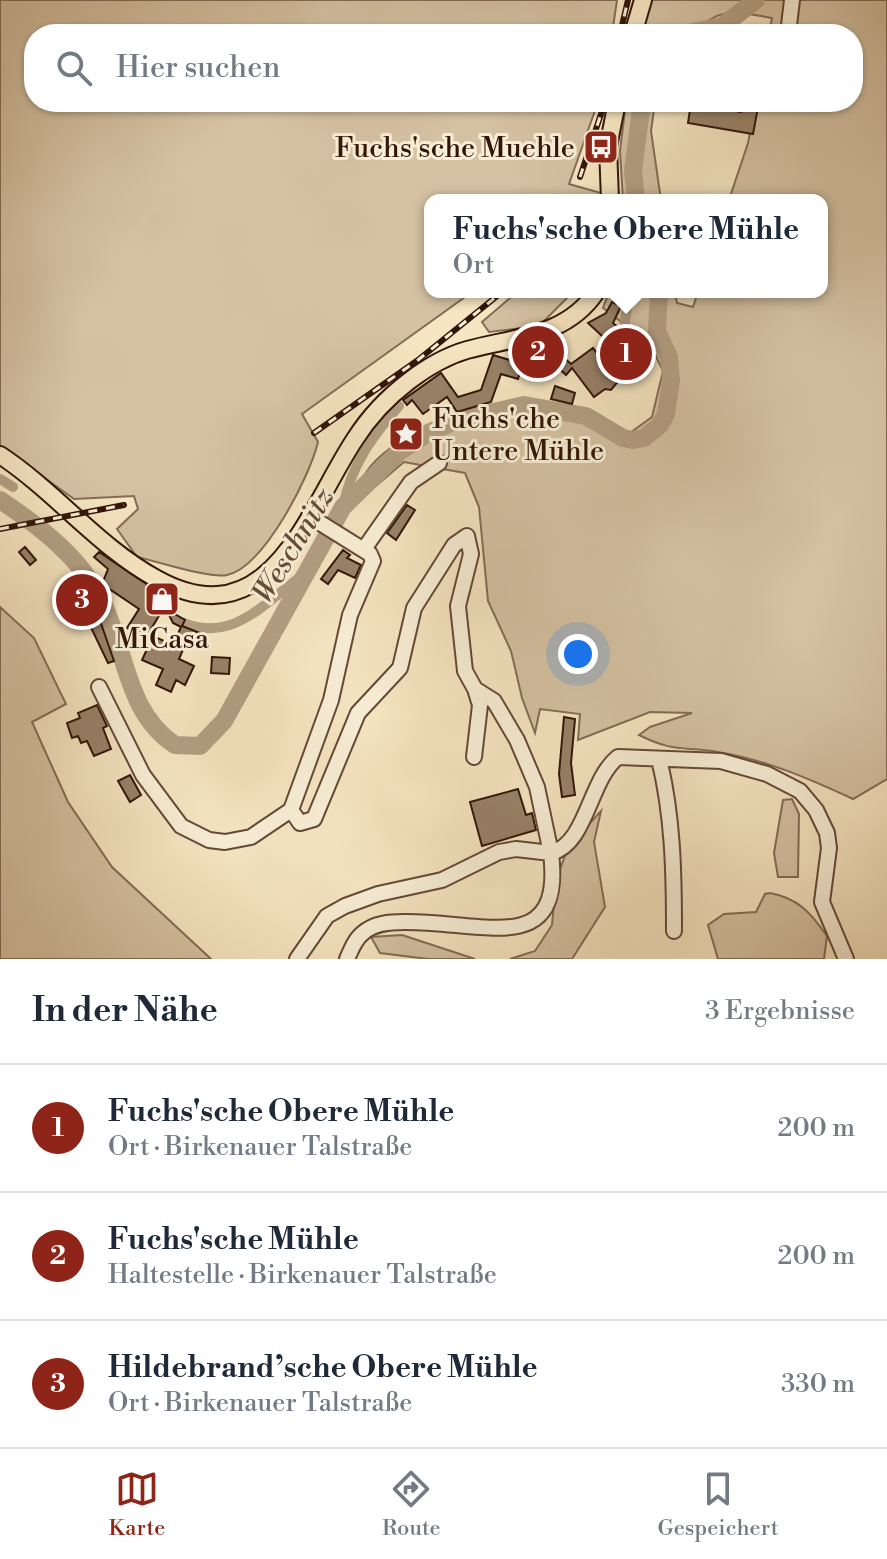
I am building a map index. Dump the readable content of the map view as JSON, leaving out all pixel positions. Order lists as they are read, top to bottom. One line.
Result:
{"water":["Weschnitz"],"places":{"bus stop":["Fuchs'sche Muehle"],"place":["Fuchs'che Untere Mühle"],"shop":["MiCasa"]},"page":{"search":"Hier suchen","popup":["Fuchs'sche Obere Mühle","Ort"],"pins":["2","1","3"],"heading":["In der Nähe","3 Ergebnisse"],"list":[{"mark":"1","name":"Fuchs'sche Obere Mühle","note":"Ort · Birkenauer Talstraße","value":"200 m"},{"mark":"2","name":"Fuchs'sche Mühle","note":"Haltestelle · Birkenauer Talstraße","value":"200 m"},{"mark":"3","name":"Hildebrand’sche Obere Mühle","note":"Ort · Birkenauer Talstraße","value":"330 m"}],"nav":["Karte","Route","Gespeichert"]}}
